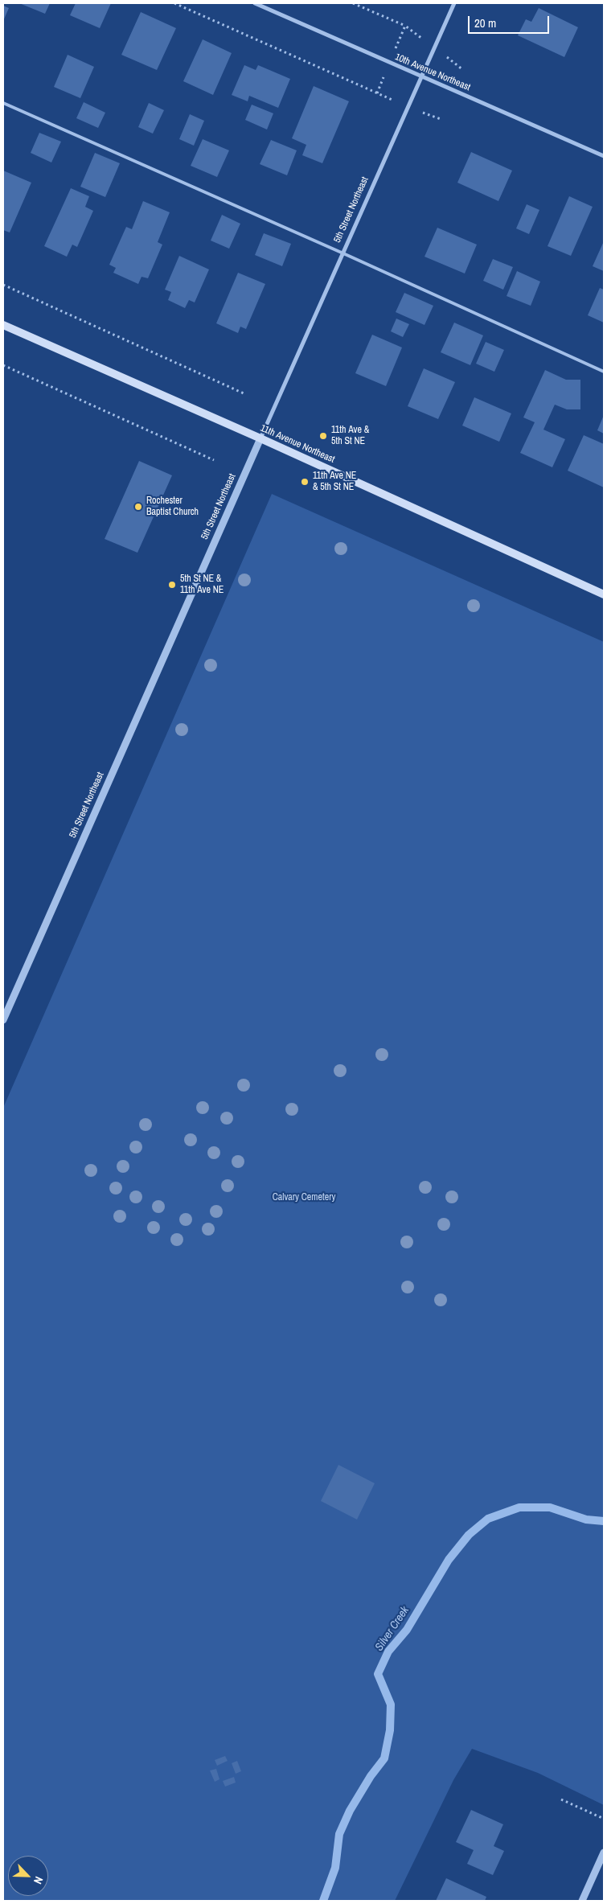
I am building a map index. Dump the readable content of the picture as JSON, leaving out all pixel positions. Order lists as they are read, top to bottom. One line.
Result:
{"streets":{"main road":["11th Avenue Northeast"],"street":["10th Avenue Northeast","5th Street Northeast"]},"crossings":[["10th Avenue Northeast","5th Street Northeast"],["5th Street Northeast","11th Avenue Northeast"]],"water":["Silver Creek"],"parks":["Calvary Cemetery"],"places":["11th Ave & 5th St NE","11th Ave NE & 5th St NE","Rochester Baptist Church","5th St NE & 11th Ave NE"],"scale_bar":"20 m","north":"bottom right"}
